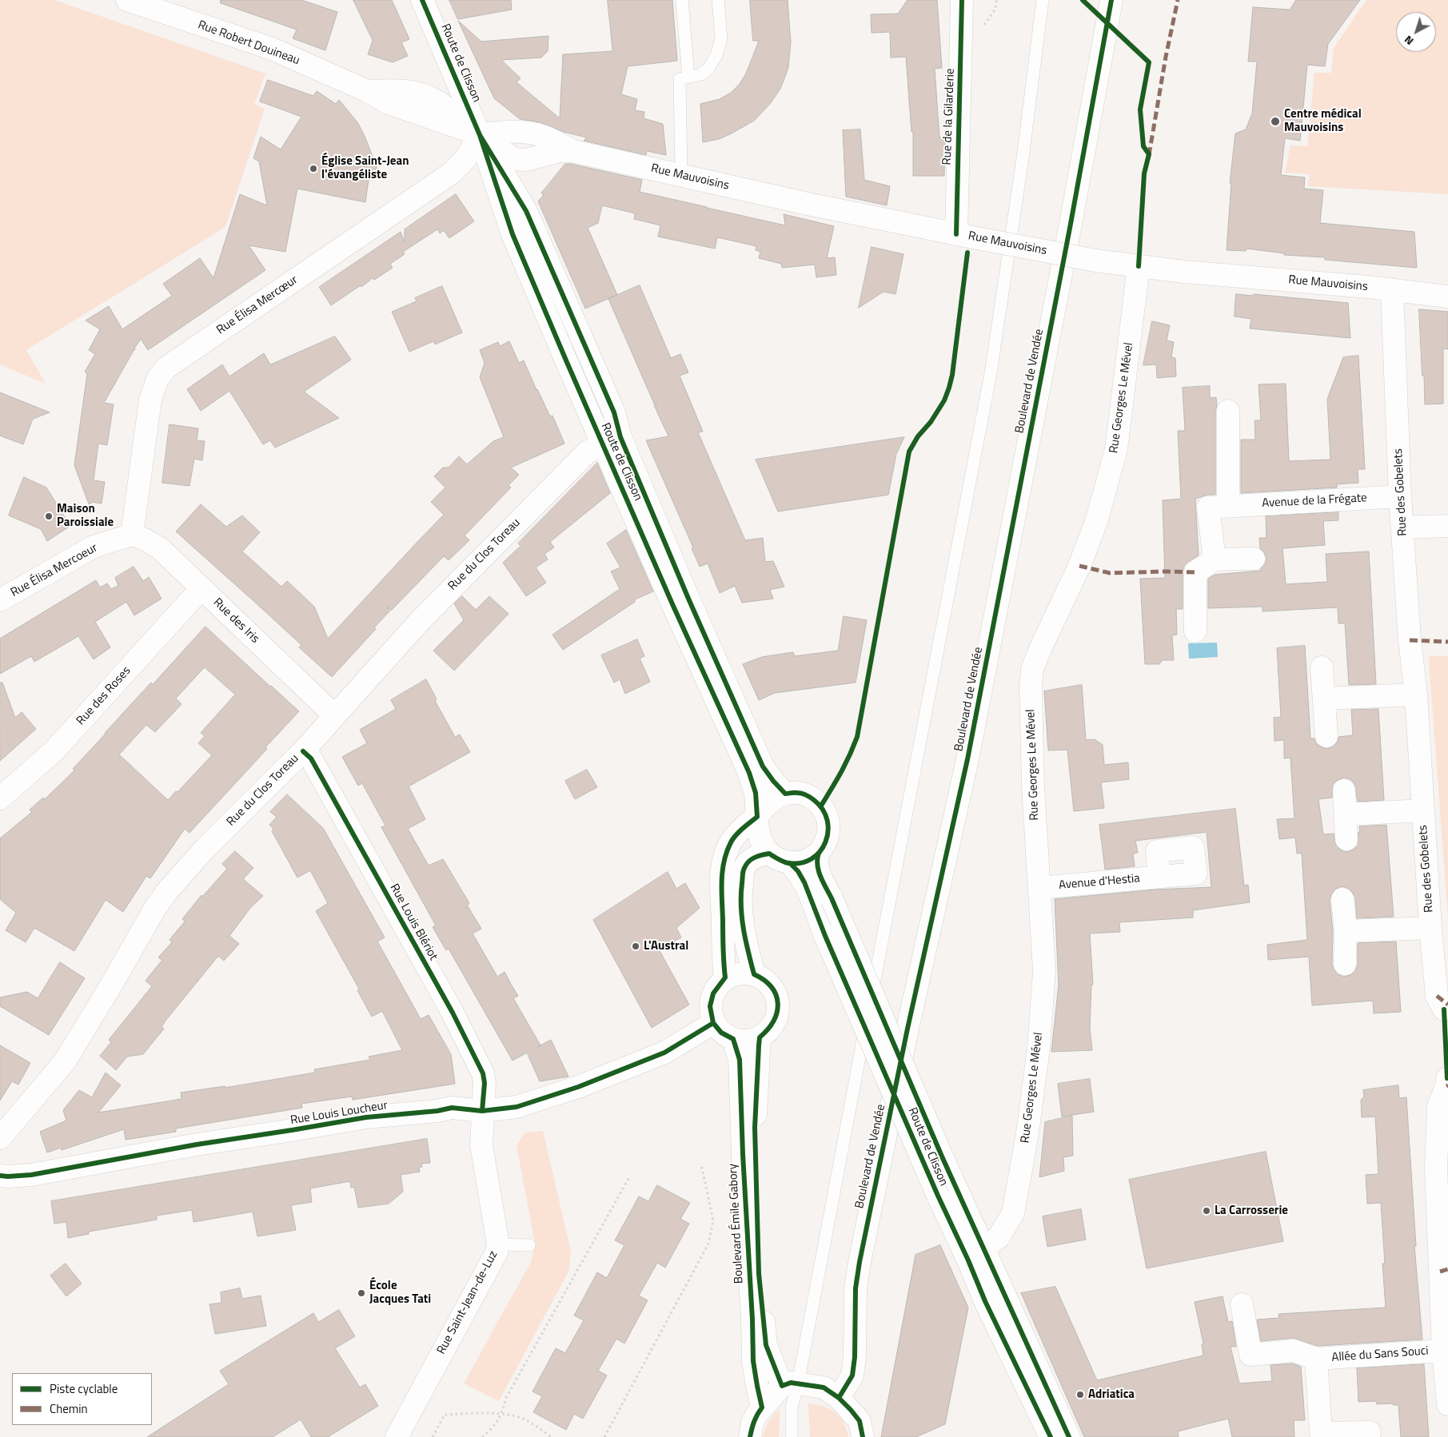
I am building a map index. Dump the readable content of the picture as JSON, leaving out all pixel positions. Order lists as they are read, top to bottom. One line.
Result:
{"streets":{"street":["Rue Robert Douineau","Route de Clisson","Rue de la Gilarderie","Rue Mauvoisins","Rue Élisa Mercœur","Boulevard de Vendée","Rue Georges Le Mével","Rue des Gobelets","Avenue de la Frégate","Rue du Clos Toreau","Rue Élisa Mercoeur","Rue des Iris","Rue des Roses","Avenue d'Hestia","Rue Louis Blériot","Rue Louis Loucheur","Boulevard Émile Gabory","Rue Saint-Jean-de-Luz","Allée du Sans Souci"]},"crossings":[["Rue Robert Douineau","Route de Clisson"],["Rue Robert Douineau","Rue Mauvoisins"],["Rue Robert Douineau","Rue Élisa Mercœur"],["Route de Clisson","Rue Mauvoisins"],["Route de Clisson","Rue Élisa Mercœur"],["Route de Clisson","Rue Georges Le Mével"],["Route de Clisson","Rue du Clos Toreau"],["Rue de la Gilarderie","Rue Mauvoisins"],["Rue Mauvoisins","Rue Élisa Mercœur"],["Rue Mauvoisins","Rue Georges Le Mével"],["Rue Mauvoisins","Rue des Gobelets"],["Rue Élisa Mercœur","Rue Élisa Mercoeur"],["Rue Élisa Mercœur","Rue des Iris"],["Rue Georges Le Mével","Avenue d'Hestia"],["Rue des Gobelets","Avenue de la Frégate"],["Rue du Clos Toreau","Rue des Iris"],["Rue du Clos Toreau","Rue Louis Blériot"],["Rue Élisa Mercoeur","Rue des Iris"],["Rue des Iris","Rue des Roses"],["Rue Louis Blériot","Rue Louis Loucheur"],["Rue Louis Blériot","Rue Saint-Jean-de-Luz"],["Rue Louis Loucheur","Boulevard Émile Gabory"],["Rue Louis Loucheur","Rue Saint-Jean-de-Luz"]],"places":["Centre médical Mauvoisins","Église Saint-Jean l'évangéliste","Maison Paroissiale","L'Austral","La Carrosserie","École Jacques Tati","Adriatica"],"legend":["Piste cyclable","Chemin"],"north":"bottom left"}
